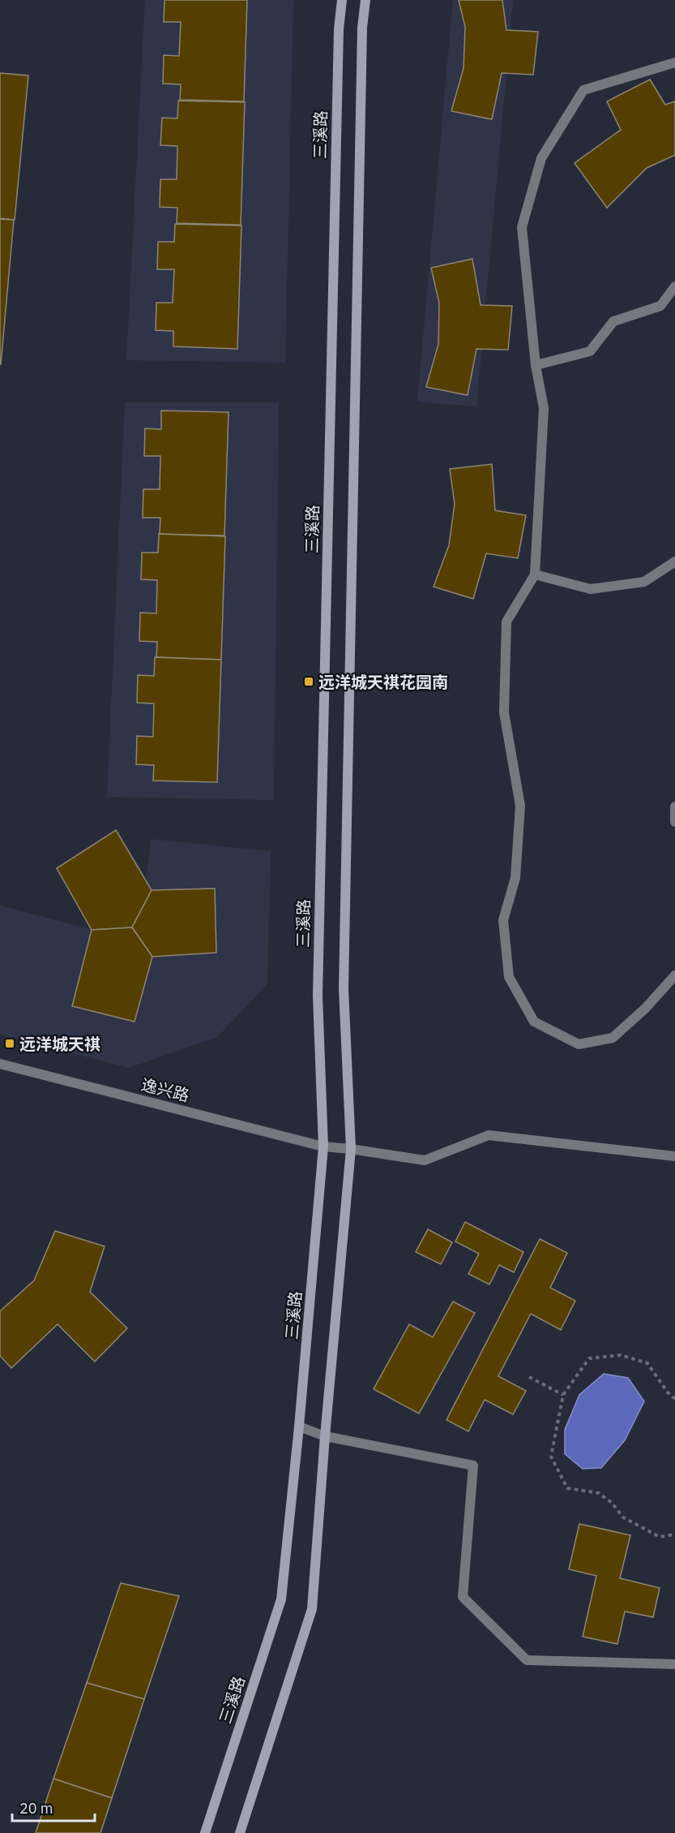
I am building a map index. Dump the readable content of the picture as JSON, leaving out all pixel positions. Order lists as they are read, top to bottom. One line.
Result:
{"streets":{"main road":["三溪路"],"street":["逸兴路"]},"crossings":[["三溪路","逸兴路"]],"places":{"transit":["远洋城天祺花园南","远洋城天祺"]},"scale_bar":"20 m"}
